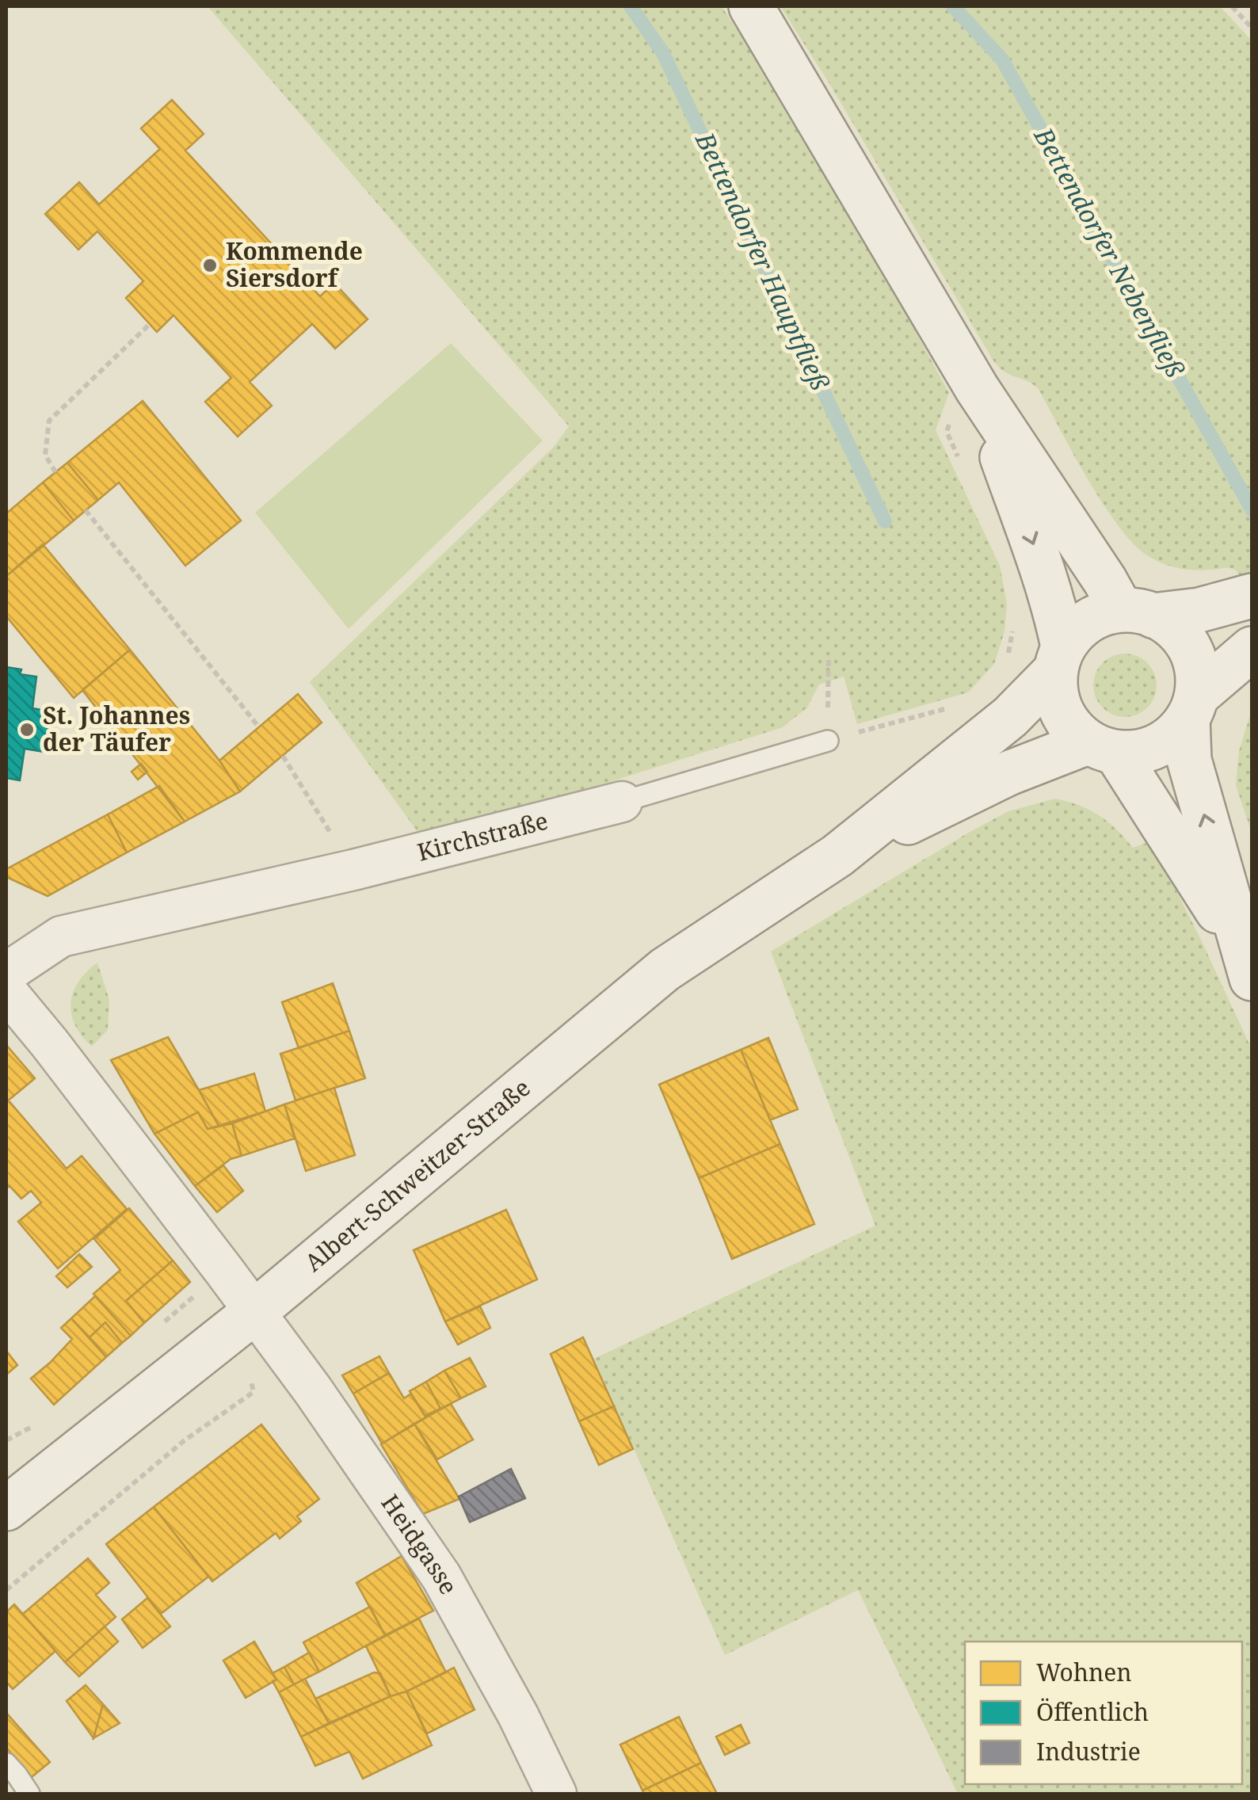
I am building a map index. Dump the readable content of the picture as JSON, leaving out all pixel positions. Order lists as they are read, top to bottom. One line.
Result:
{"streets":{"main road":["Albert-Schweitzer-Straße"],"street":["Kirchstraße","Heidgasse"]},"crossings":[["Albert-Schweitzer-Straße","Heidgasse"]],"water":["Bettendorfer Nebenfließ","Bettendorfer Hauptfließ"],"places":["Kommende Siersdorf","St. Johannes der Täufer"],"legend":["Wohnen","Öffentlich","Industrie"]}
